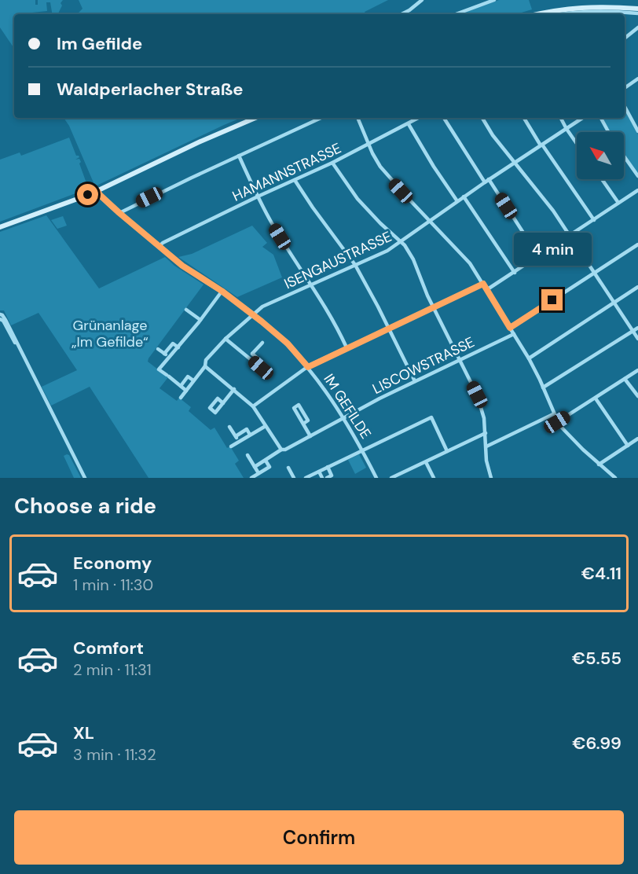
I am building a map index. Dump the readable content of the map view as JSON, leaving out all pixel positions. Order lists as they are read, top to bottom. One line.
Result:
{"streets":{"street":["HAMANNSTRASSE","ISENGAUSTRASSE","LISCOWSTRASSE","IM GEFILDE"]},"crossings":[["HAMANNSTRASSE","IM GEFILDE"],["ISENGAUSTRASSE","IM GEFILDE"],["LISCOWSTRASSE","IM GEFILDE"]],"parks":["Grünanlage „Im Gefilde“"],"north":"top left","page":{"banner":["Im Gefilde","Waldperlacher Straße"],"bubble":"4 min","heading":"Choose a ride","list":[{"name":"Economy","note":"1 min · 11:30","value":"€4.11"},{"name":"Comfort","note":"2 min · 11:31","value":"€5.55"},{"name":"XL","note":"3 min · 11:32","value":"€6.99"}],"buttons":"Confirm"}}
